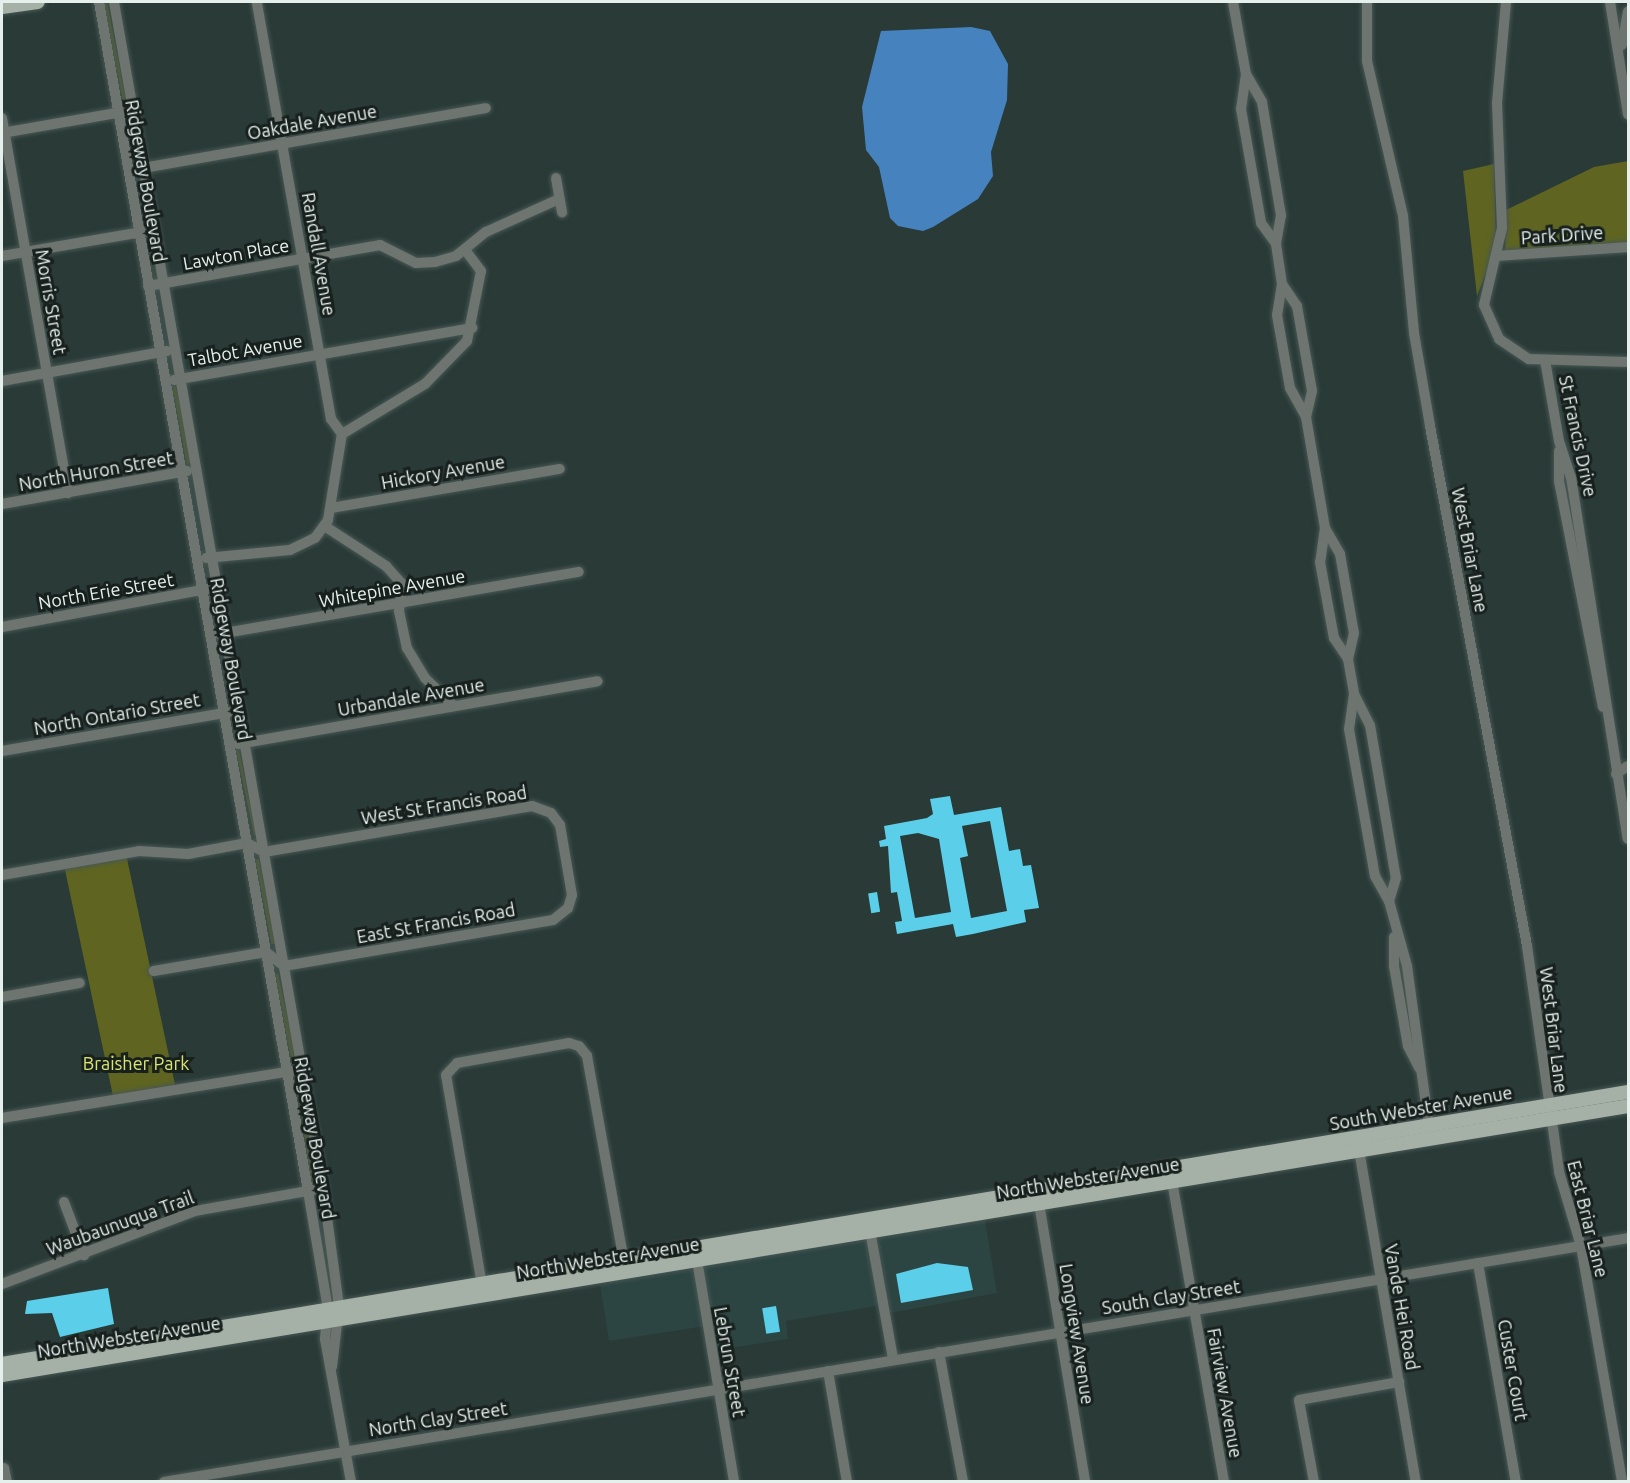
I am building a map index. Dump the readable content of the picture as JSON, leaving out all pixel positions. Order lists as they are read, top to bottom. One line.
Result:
{"streets":{"main road":["South Webster Avenue","North Webster Avenue"],"street":["Oakdale Avenue","Ridgeway Boulevard","Park Drive","Lawton Place","Randall Avenue","Morris Street","Talbot Avenue","St Francis Drive","North Huron Street","Hickory Avenue","West Briar Lane","Whitepine Avenue","North Erie Street","Urbandale Avenue","North Ontario Street","West St Francis Road","East St Francis Road","East Briar Lane","Waubaunuqua Trail","South Clay Street","Vande Hei Road","Longview Avenue","Lebrun Street","Custer Court","Fairview Avenue","North Clay Street"]},"crossings":[["Oakdale Avenue","Ridgeway Boulevard"],["Oakdale Avenue","Randall Avenue"],["Ridgeway Boulevard","Lawton Place"],["Ridgeway Boulevard","Talbot Avenue"],["Ridgeway Boulevard","North Huron Street"],["Ridgeway Boulevard","Whitepine Avenue"],["Ridgeway Boulevard","North Erie Street"],["Ridgeway Boulevard","Urbandale Avenue"],["Ridgeway Boulevard","North Ontario Street"],["Ridgeway Boulevard","West St Francis Road"],["Ridgeway Boulevard","East St Francis Road"],["Ridgeway Boulevard","North Webster Avenue"],["Ridgeway Boulevard","Waubaunuqua Trail"],["Park Drive","St Francis Drive"],["Lawton Place","Randall Avenue"],["Randall Avenue","Talbot Avenue"],["Morris Street","North Huron Street"],["West Briar Lane","South Webster Avenue"],["West Briar Lane","East Briar Lane"],["West St Francis Road","East St Francis Road"],["South Webster Avenue","North Webster Avenue"],["South Webster Avenue","East Briar Lane"],["South Webster Avenue","Vande Hei Road"],["North Webster Avenue","Longview Avenue"],["North Webster Avenue","Lebrun Street"],["North Webster Avenue","Fairview Avenue"],["East Briar Lane","South Clay Street"],["South Clay Street","Vande Hei Road"],["South Clay Street","Longview Avenue"],["South Clay Street","Lebrun Street"],["South Clay Street","Custer Court"],["South Clay Street","Fairview Avenue"],["South Clay Street","North Clay Street"],["Lebrun Street","North Clay Street"]],"parks":["Braisher Park"]}
